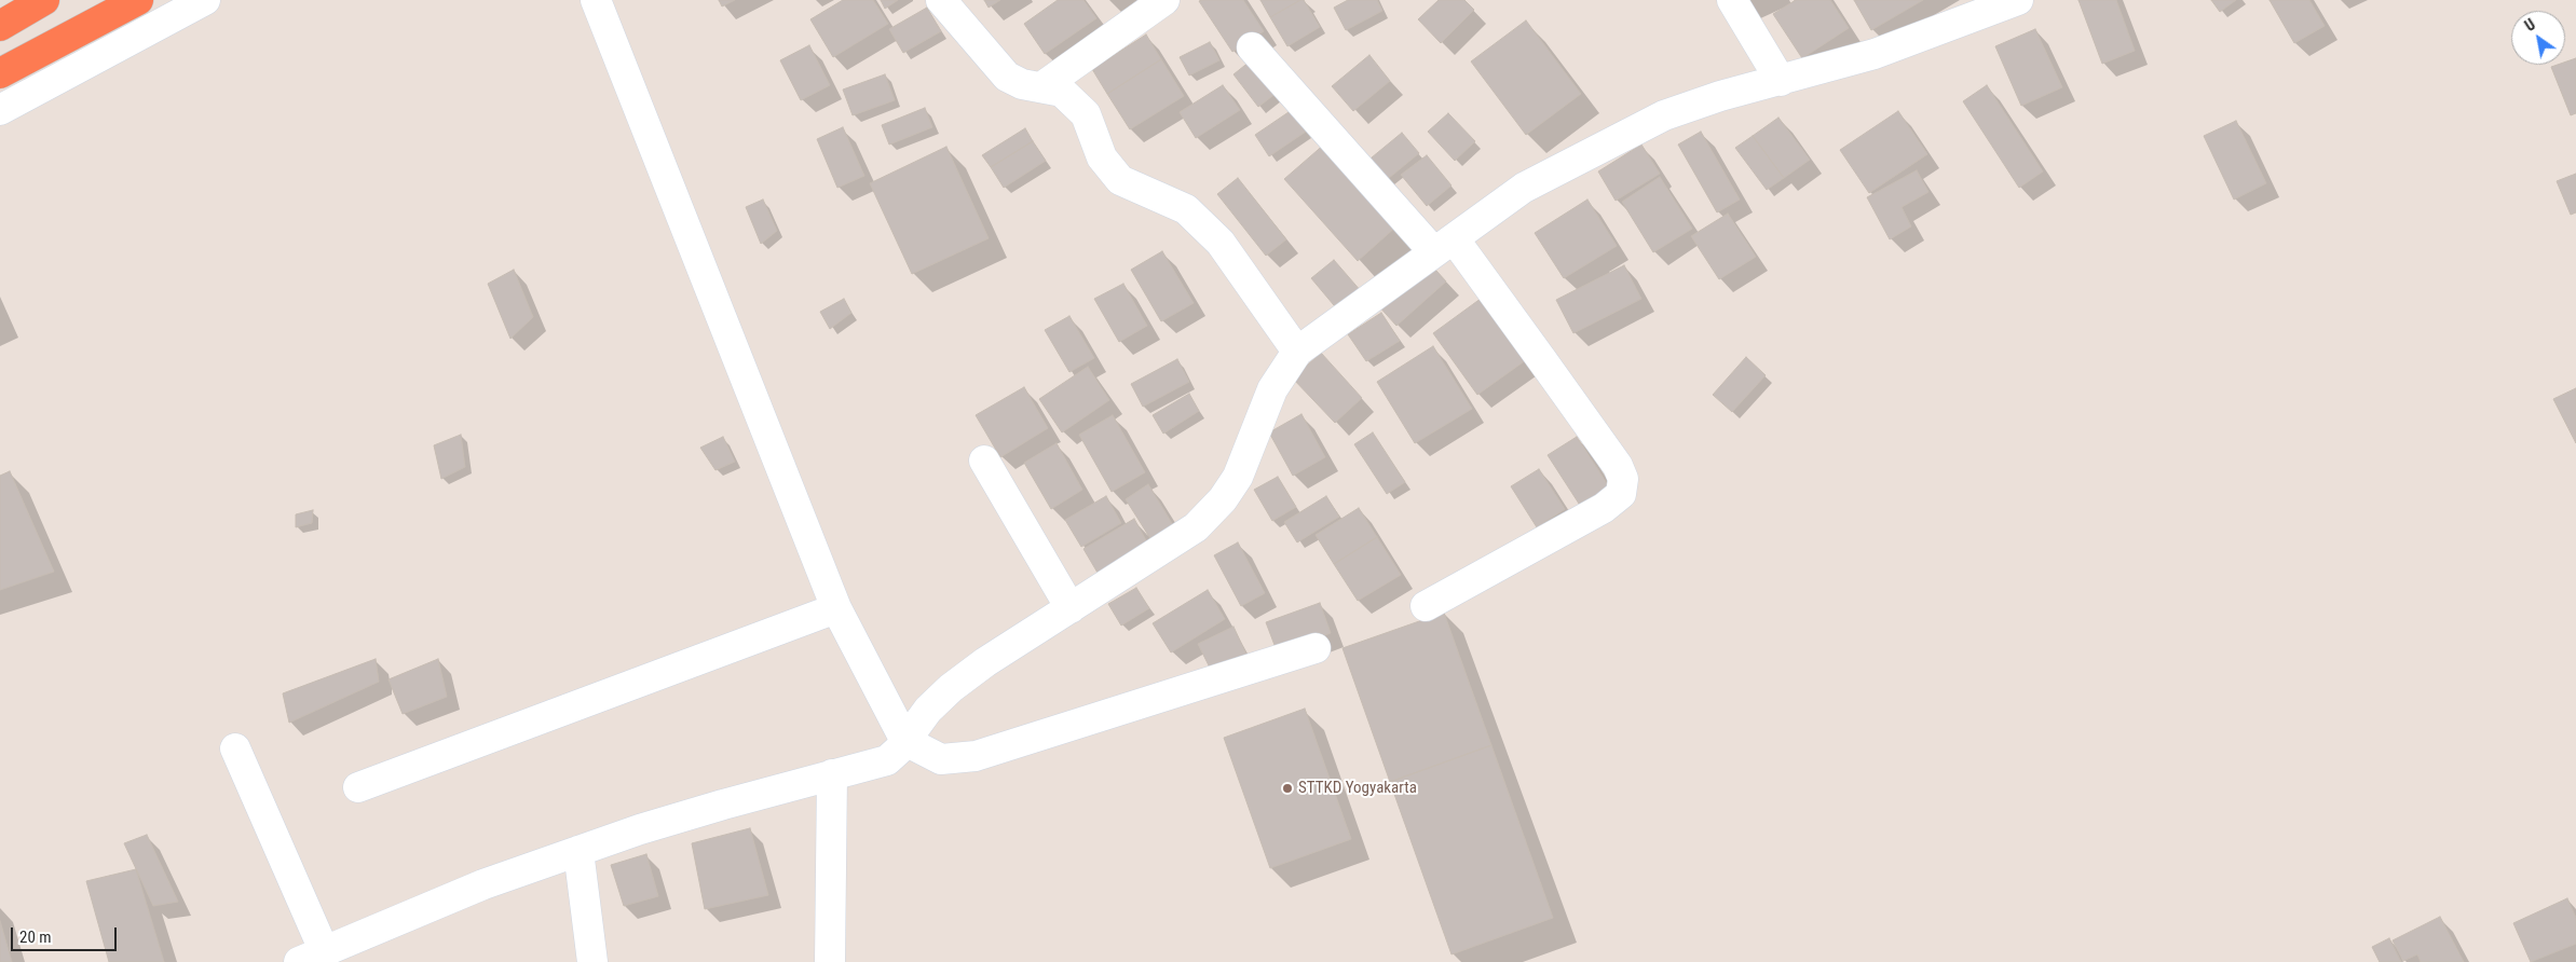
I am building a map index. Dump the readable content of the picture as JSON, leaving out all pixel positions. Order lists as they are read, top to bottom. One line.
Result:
{"places":["STTKD Yogyakarta"],"scale_bar":"20 m","north":"top left"}
